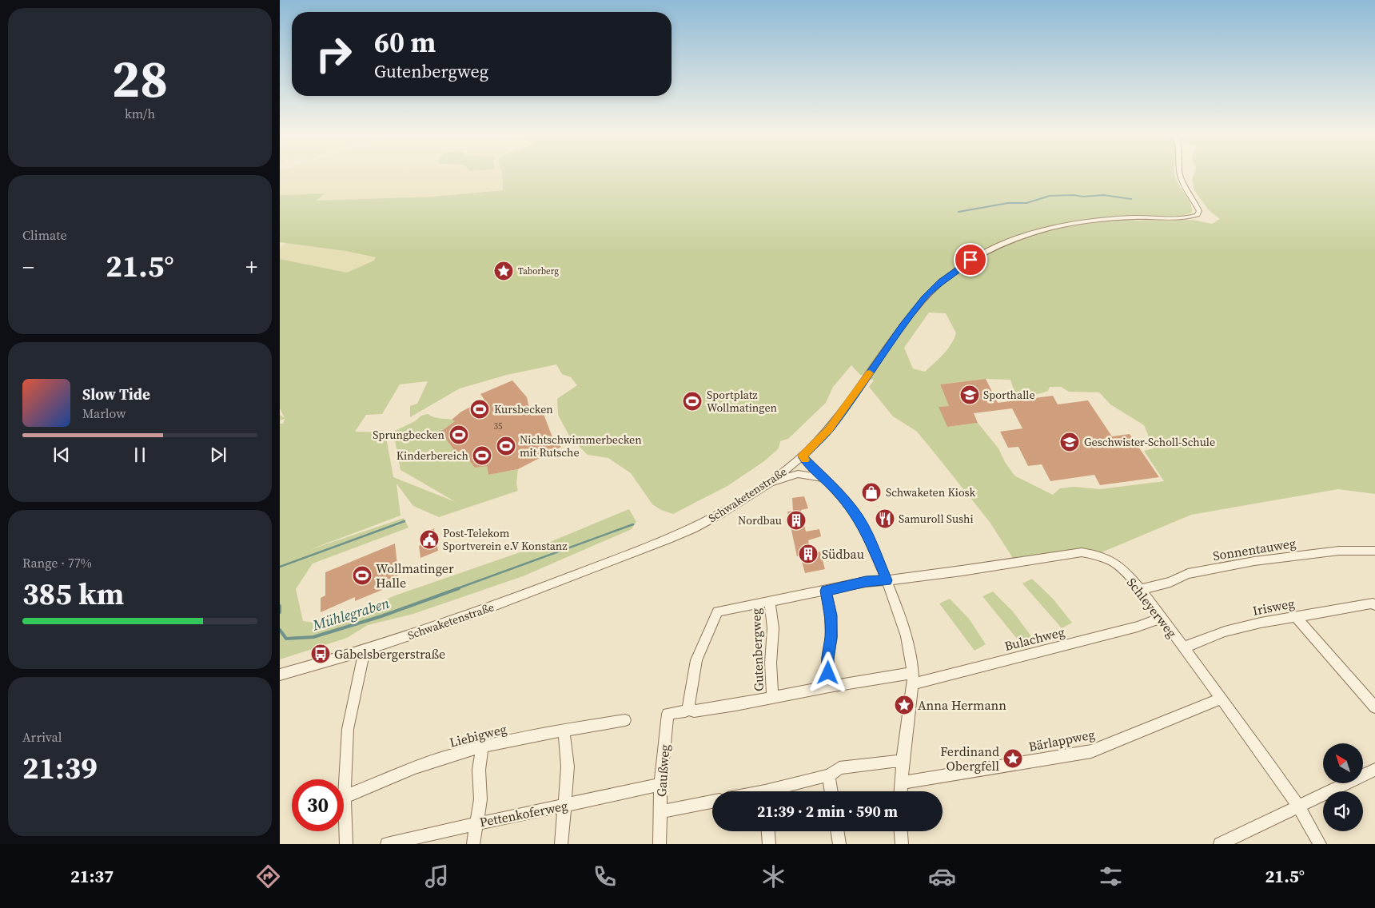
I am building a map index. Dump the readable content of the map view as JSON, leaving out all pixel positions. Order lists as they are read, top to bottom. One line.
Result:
{"streets":{"street":["Schwaketenstraße","Sonnentauweg","Irisweg","Schleyerweg","Bulachweg","Gutenbergweg","Liebigweg","Bärlappweg","Gaußweg","Pettenkoferweg"]},"crossings":[["Sonnentauweg","Schleyerweg"],["Irisweg","Schleyerweg"],["Schleyerweg","Bulachweg"],["Schleyerweg","Gutenbergweg"],["Schleyerweg","Bärlappweg"],["Bulachweg","Gutenbergweg"],["Bulachweg","Gaußweg"],["Gutenbergweg","Gaußweg"],["Gaußweg","Pettenkoferweg"]],"water":["Mühlegraben"],"places":{"place":["Taborberg","Anna Hermann","Ferdinand Obergfell"],"school or university":["Sporthalle","Geschwister-Scholl-Schule"],"sports":["Sportplatz Wollmatingen","Kursbecken","Sprungbecken","Nichtschwimmerbecken mit Rutsche","Kinderbereich","Wollmatinger Halle"],"shop":["Schwaketen Kiosk"],"restaurant":["Samuroll Sushi"],"building":["Nordbau","Südbau"],"public building":["Post-Telekom Sportverein e.V Konstanz"],"bus stop":["Gabelsbergerstraße"]},"house_numbers":["35"],"north":"top left","page":{"tile":[["28","km/h"],"Climate",["Range · 77%","385 km"],["Arrival","21:39"]],"turn":["60 m","Gutenbergweg"],"heat":["−","21.5°","+"],"song":["Slow Tide","Marlow"],"limit":"30","trip":"21:39 · 2 min · 590 m","tabs":["21:37","21.5°"]}}
